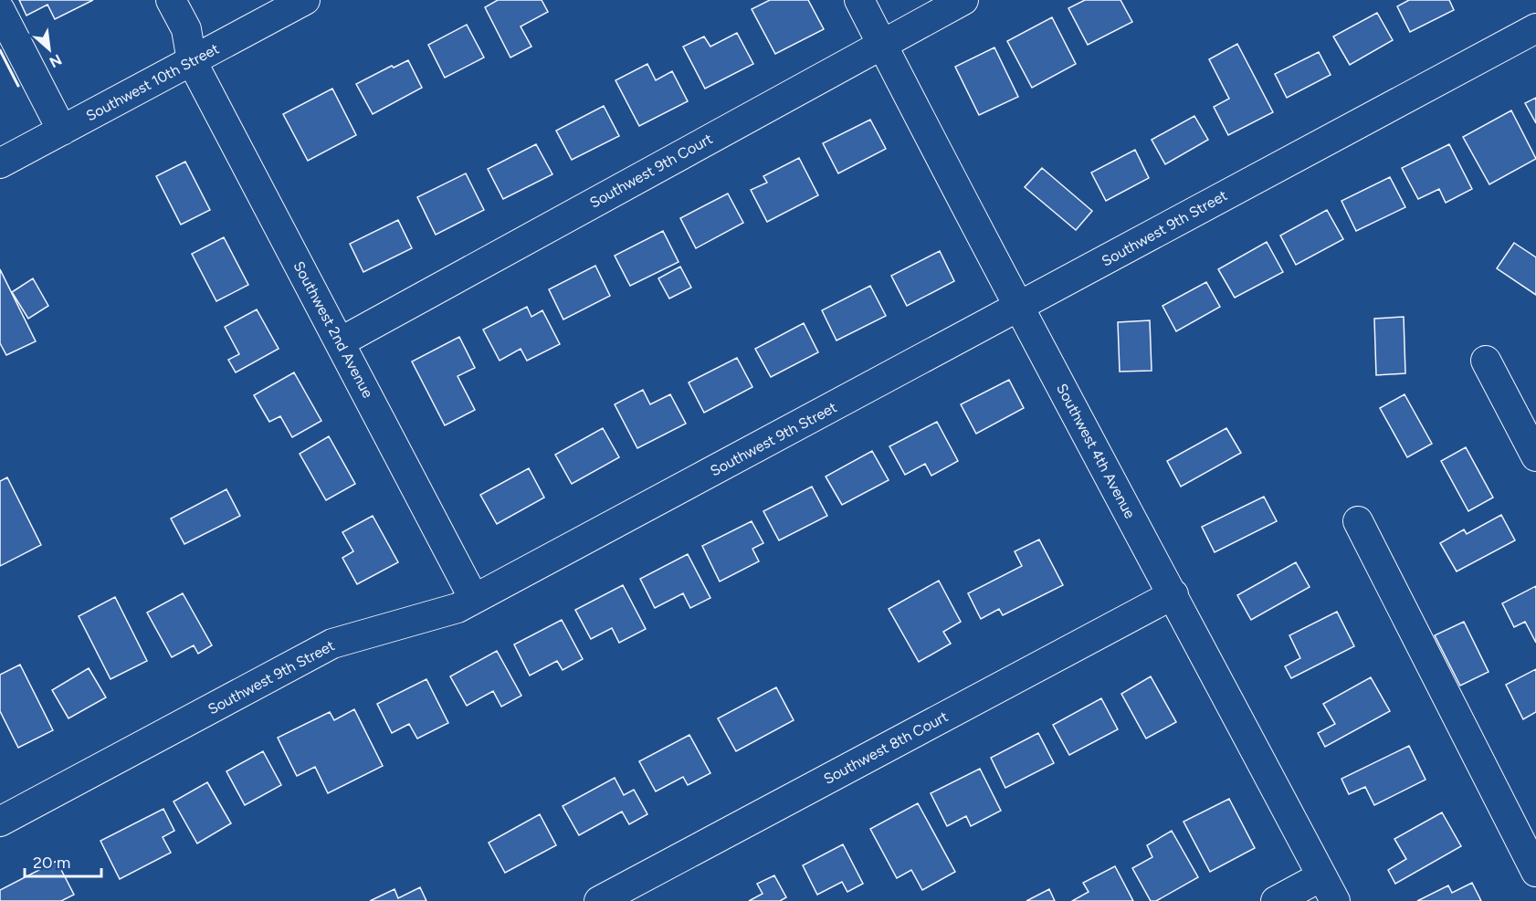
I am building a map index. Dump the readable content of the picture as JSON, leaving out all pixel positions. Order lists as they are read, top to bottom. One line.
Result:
{"streets":{"street":["Southwest 10th Street","Southwest 9th Court","Southwest 9th Street","Southwest 2nd Avenue","Southwest 4th Avenue","Southwest 8th Court"]},"crossings":[["Southwest 10th Street","Southwest 2nd Avenue"],["Southwest 9th Court","Southwest 2nd Avenue"],["Southwest 9th Court","Southwest 4th Avenue"],["Southwest 9th Street","Southwest 2nd Avenue"],["Southwest 9th Street","Southwest 4th Avenue"],["Southwest 4th Avenue","Southwest 8th Court"]],"scale_bar":"20 m","north":"bottom right"}
